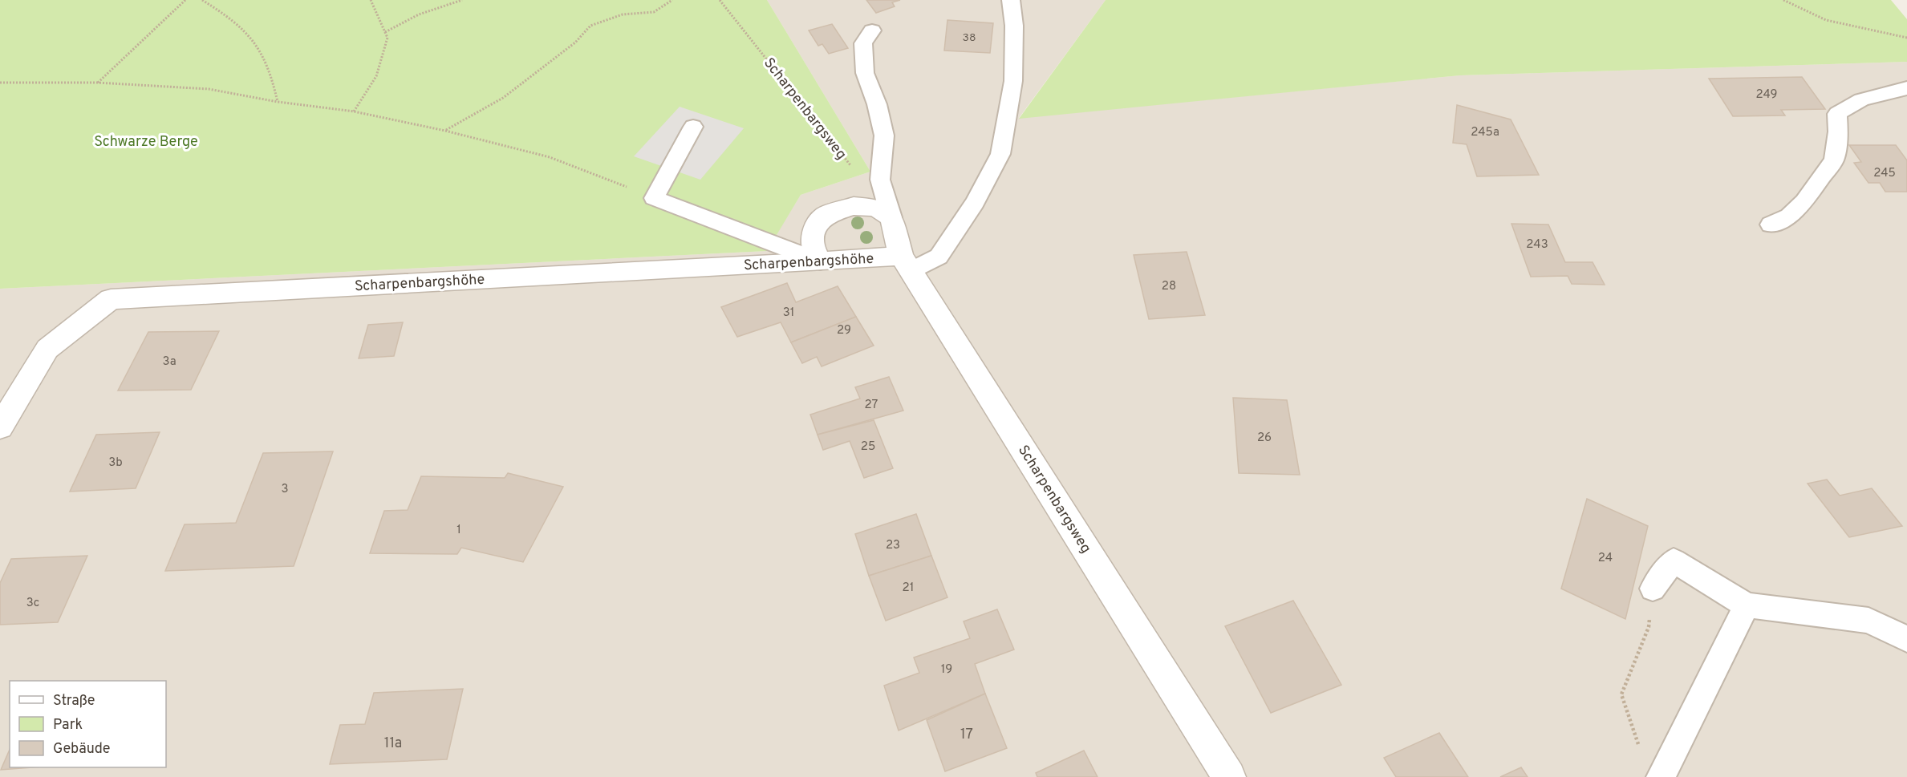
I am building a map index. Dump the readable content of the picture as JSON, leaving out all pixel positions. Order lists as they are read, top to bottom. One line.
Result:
{"streets":{"street":["Scharpenbargsweg","Scharpenbargshöhe"]},"crossings":[["Scharpenbargsweg","Scharpenbargshöhe"]],"parks":["Schwarze Berge"],"house_numbers":["38","249","245a","245","243","28","31","29","3a","27","26","25","3b","3","1","23","24","21","3c","19","17","11a"],"legend":["Straße","Park","Gebäude"]}
